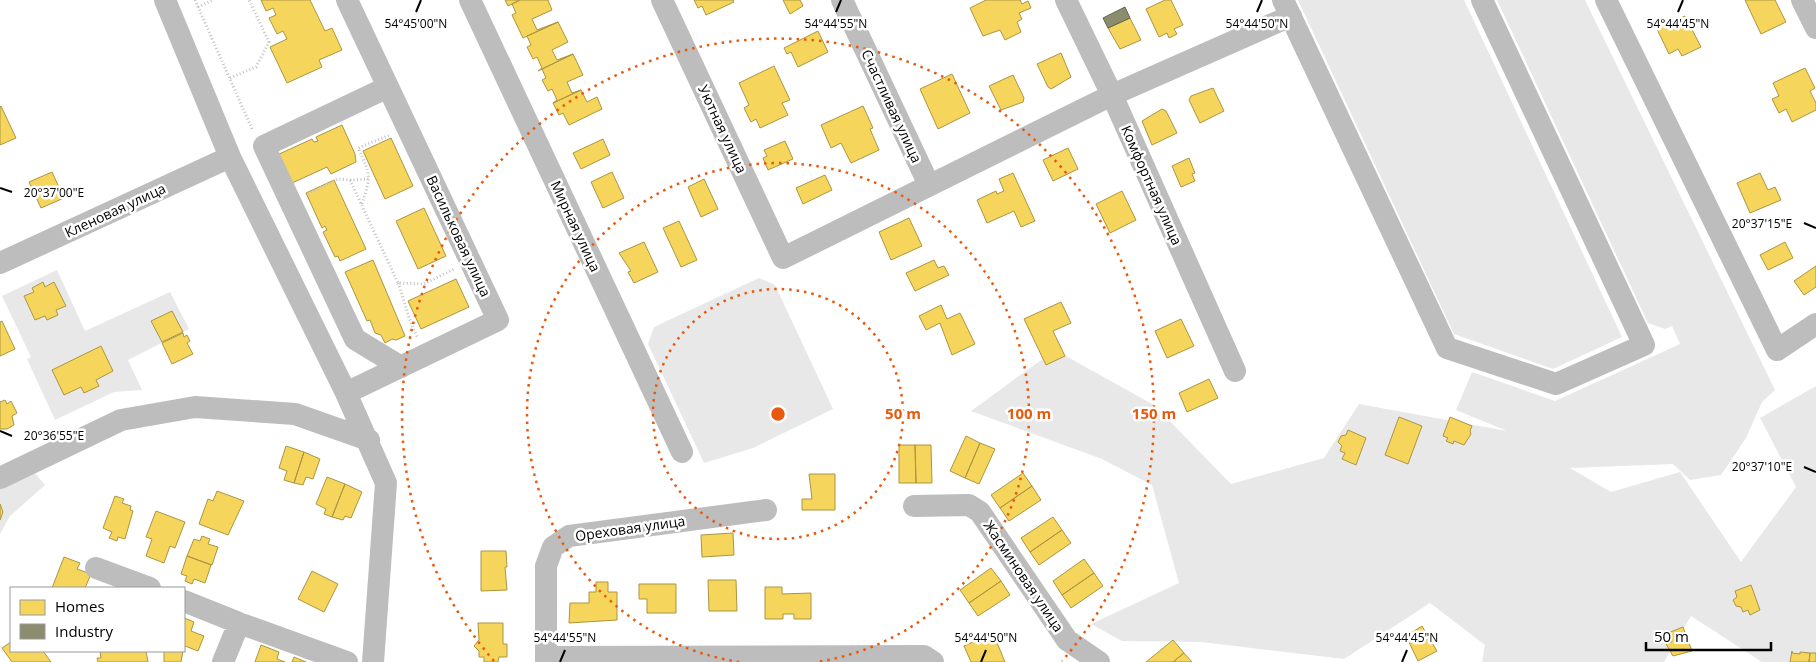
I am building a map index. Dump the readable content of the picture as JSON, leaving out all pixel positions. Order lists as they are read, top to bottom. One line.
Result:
{"streets":{"street":["Счастливая улица","Уютная улица","Комфортная улица","Кленовая улица","Мирная улица","Васильковая улица","Ореховая улица","Жасминовая улица"]},"crossings":[["Счастливая улица","Уютная улица"]],"legend":["Homes","Industry"],"scale_bar":"50 m","coordinates":["54°45'00\"N","54°44'55\"N","54°44'50\"N","54°44'45\"N","20°37'00\"E","20°37'15\"E","20°36'55\"E","20°37'10\"E"],"rings":["50 m","100 m","150 m"]}
